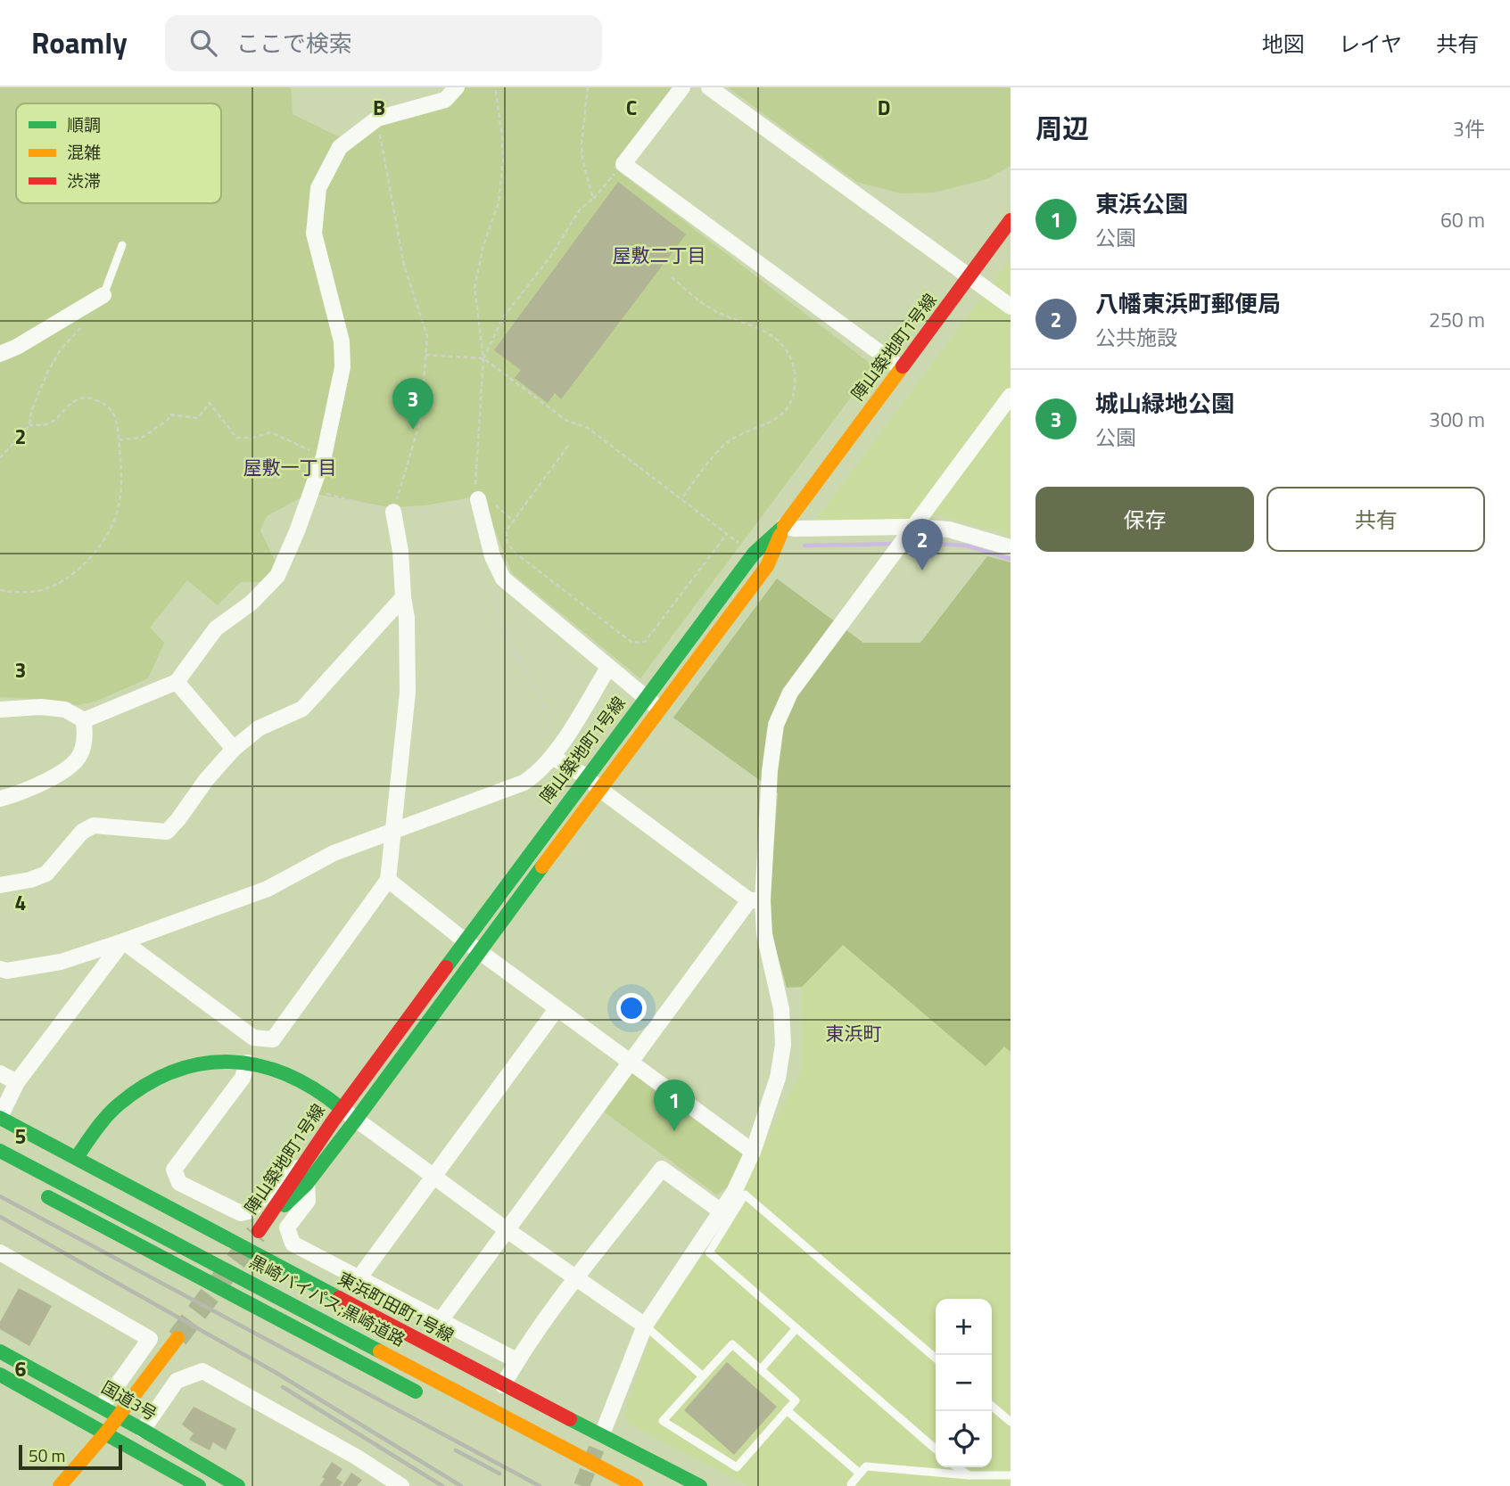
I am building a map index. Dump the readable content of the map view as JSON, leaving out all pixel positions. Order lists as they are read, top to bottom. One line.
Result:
{"streets":{"main road":["陣山築地町1号線","黒崎バイパス;黒崎道路","東浜町田町1号線","国道3号"]},"districts":["屋敷二丁目","屋敷一丁目","東浜町"],"legend":["順調","混雑","渋滞"],"scale_bar":"50 m","page":{"header":"Roamly","search":"ここで検索","nav":["地図","レイヤ","共有"],"heading":["周辺","3件"],"list":[{"mark":"1","name":"東浜公園","note":"公園","value":"60 m"},{"mark":"2","name":"八幡東浜町郵便局","note":"公共施設","value":"250 m"},{"mark":"3","name":"城山緑地公園","note":"公園","value":"300 m"}],"pins":["3","2","1"],"buttons":["保存","共有"],"map_buttons":["+","−"],"scale":"50 m"},"grid":{"columns":["B","C","D"],"rows":["2","3","4","5","6"]}}
